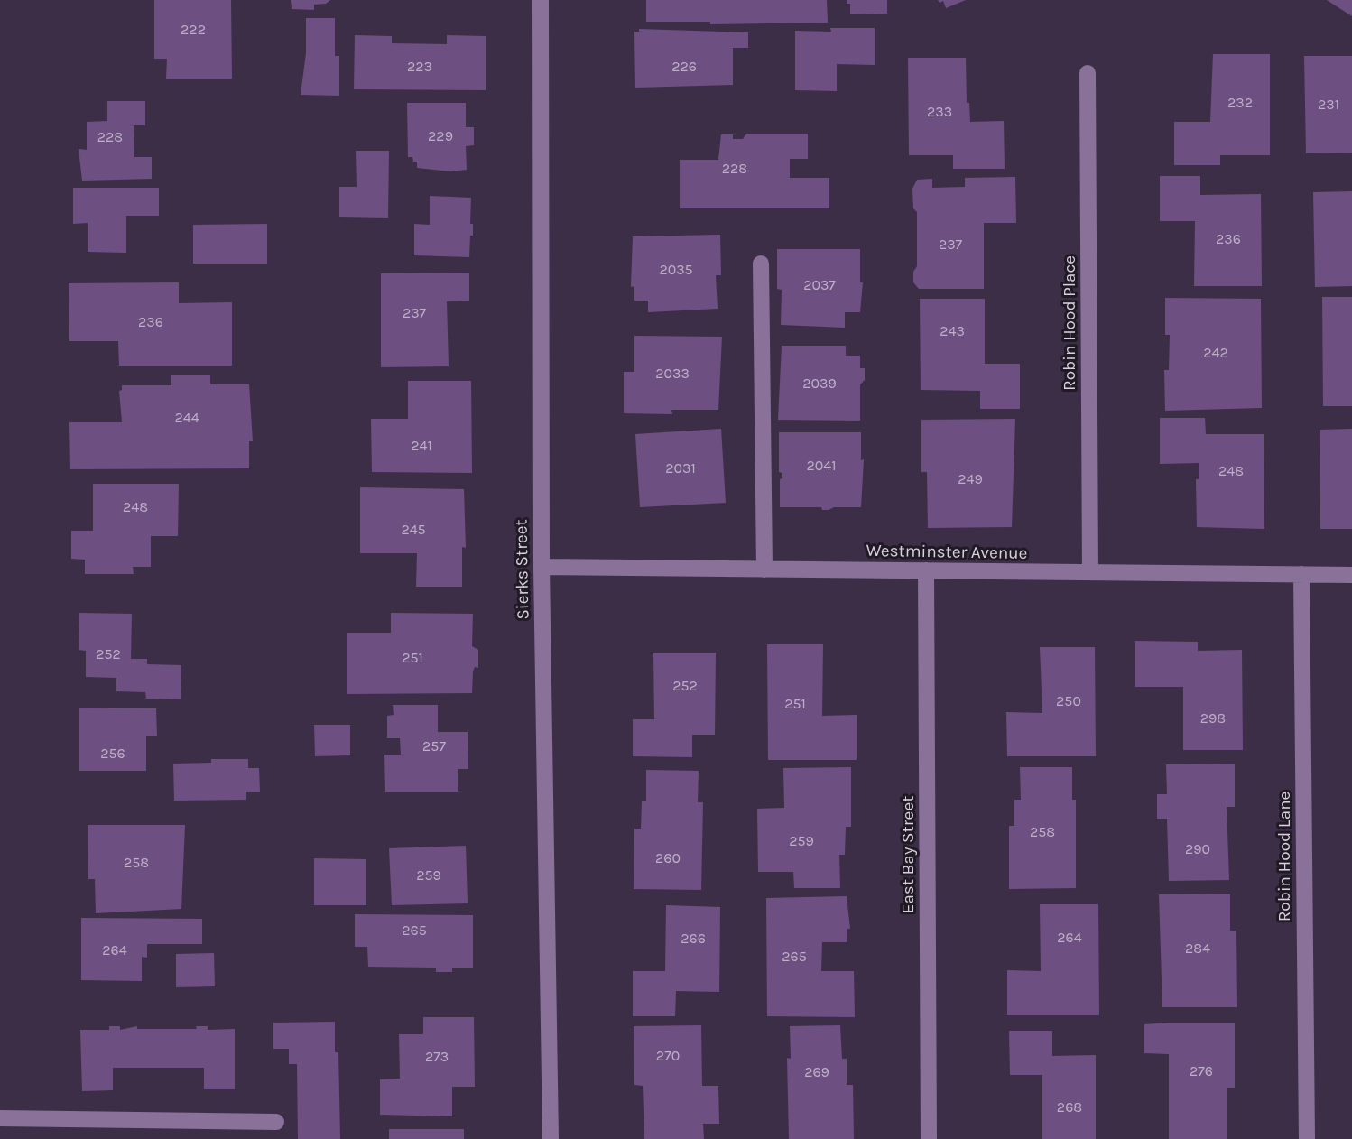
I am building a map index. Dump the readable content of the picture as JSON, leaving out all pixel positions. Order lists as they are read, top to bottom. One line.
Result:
{"streets":{"street":["Robin Hood Place","Westminster Avenue","Sierks Street","East Bay Street","Robin Hood Lane"]},"crossings":[["Robin Hood Place","Westminster Avenue"],["Westminster Avenue","Sierks Street"],["Westminster Avenue","East Bay Street"],["Westminster Avenue","Robin Hood Lane"]],"house_numbers":["222","223","226","232","231","233","229","228","228","236","237","2035","2037","237","236","243","242","2033","2039","244","241","2041","2031","248","249","248","245","252","251","252","250","251","298","257","256","258","259","290","260","258","259","265","264","266","284","264","265","270","273","276","269","268"]}
